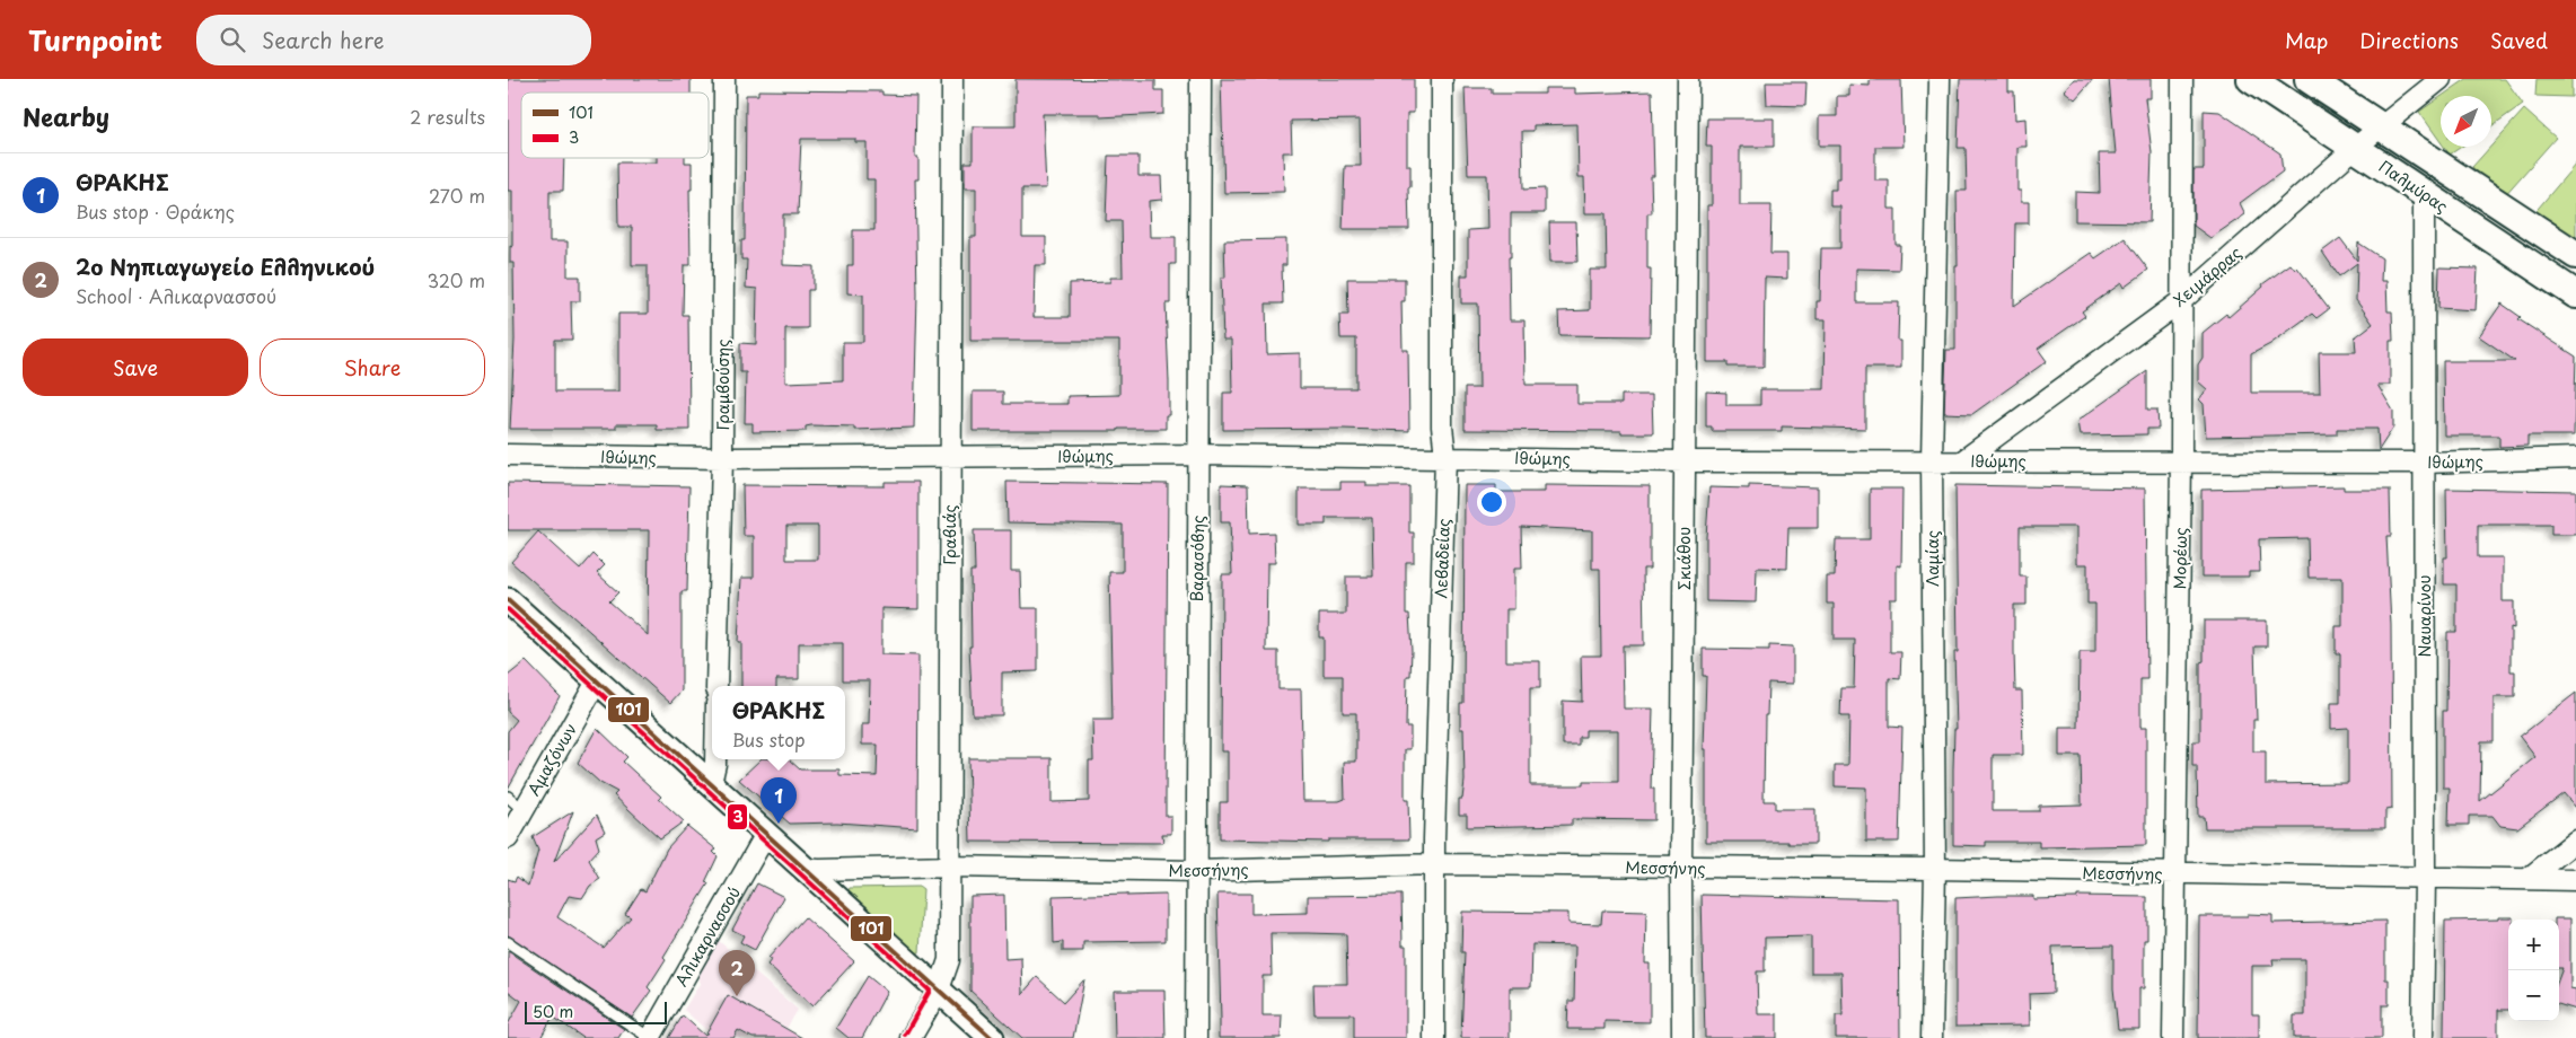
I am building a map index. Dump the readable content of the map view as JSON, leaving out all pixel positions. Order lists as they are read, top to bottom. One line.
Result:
{"streets":{"main road":["Παλμύρας"],"street":["Χειμάρρας","Γραμβούσης","Ιθώμης","Γραβιάς","Βαρασόβης","Λεβαδείας","Σκιάθου","Λαμίας","Μορέως","Ναυαρίνου","Αμαζόνων","Μεσσήνης","Αλικαρνασσού"]},"crossings":[["Παλμύρας","Χειμάρρας"],["Παλμύρας","Ναυαρίνου"],["Χειμάρρας","Ιθώμης"],["Χειμάρρας","Μορέως"],["Γραμβούσης","Ιθώμης"],["Ιθώμης","Γραβιάς"],["Ιθώμης","Βαρασόβης"],["Ιθώμης","Λεβαδείας"],["Ιθώμης","Σκιάθου"],["Ιθώμης","Λαμίας"],["Ιθώμης","Μορέως"],["Ιθώμης","Ναυαρίνου"],["Γραβιάς","Μεσσήνης"],["Βαρασόβης","Μεσσήνης"],["Λεβαδείας","Μεσσήνης"],["Σκιάθου","Μεσσήνης"],["Λαμίας","Μεσσήνης"],["Μορέως","Μεσσήνης"],["Ναυαρίνου","Μεσσήνης"]],"lines":["transit line 101","transit line 3"],"legend":["101","3"],"scale_bar":"50 m","north":"bottom left","page":{"header":"Turnpoint","search":"Search here","nav":["Map","Directions","Saved"],"heading":["Nearby","2 results"],"list":[{"mark":"1","name":"ΘΡΑΚΗΣ","note":"Bus stop · Θράκης","value":"270 m"},{"mark":"2","name":"2ο Νηπιαγωγείο Ελληνικού","note":"School · Αλικαρνασσού","value":"320 m"}],"buttons":["Save","Share"],"popup":["ΘΡΑΚΗΣ","Bus stop"],"pins":["1","2"],"map_buttons":["+","−"],"scale":"50 m"}}
